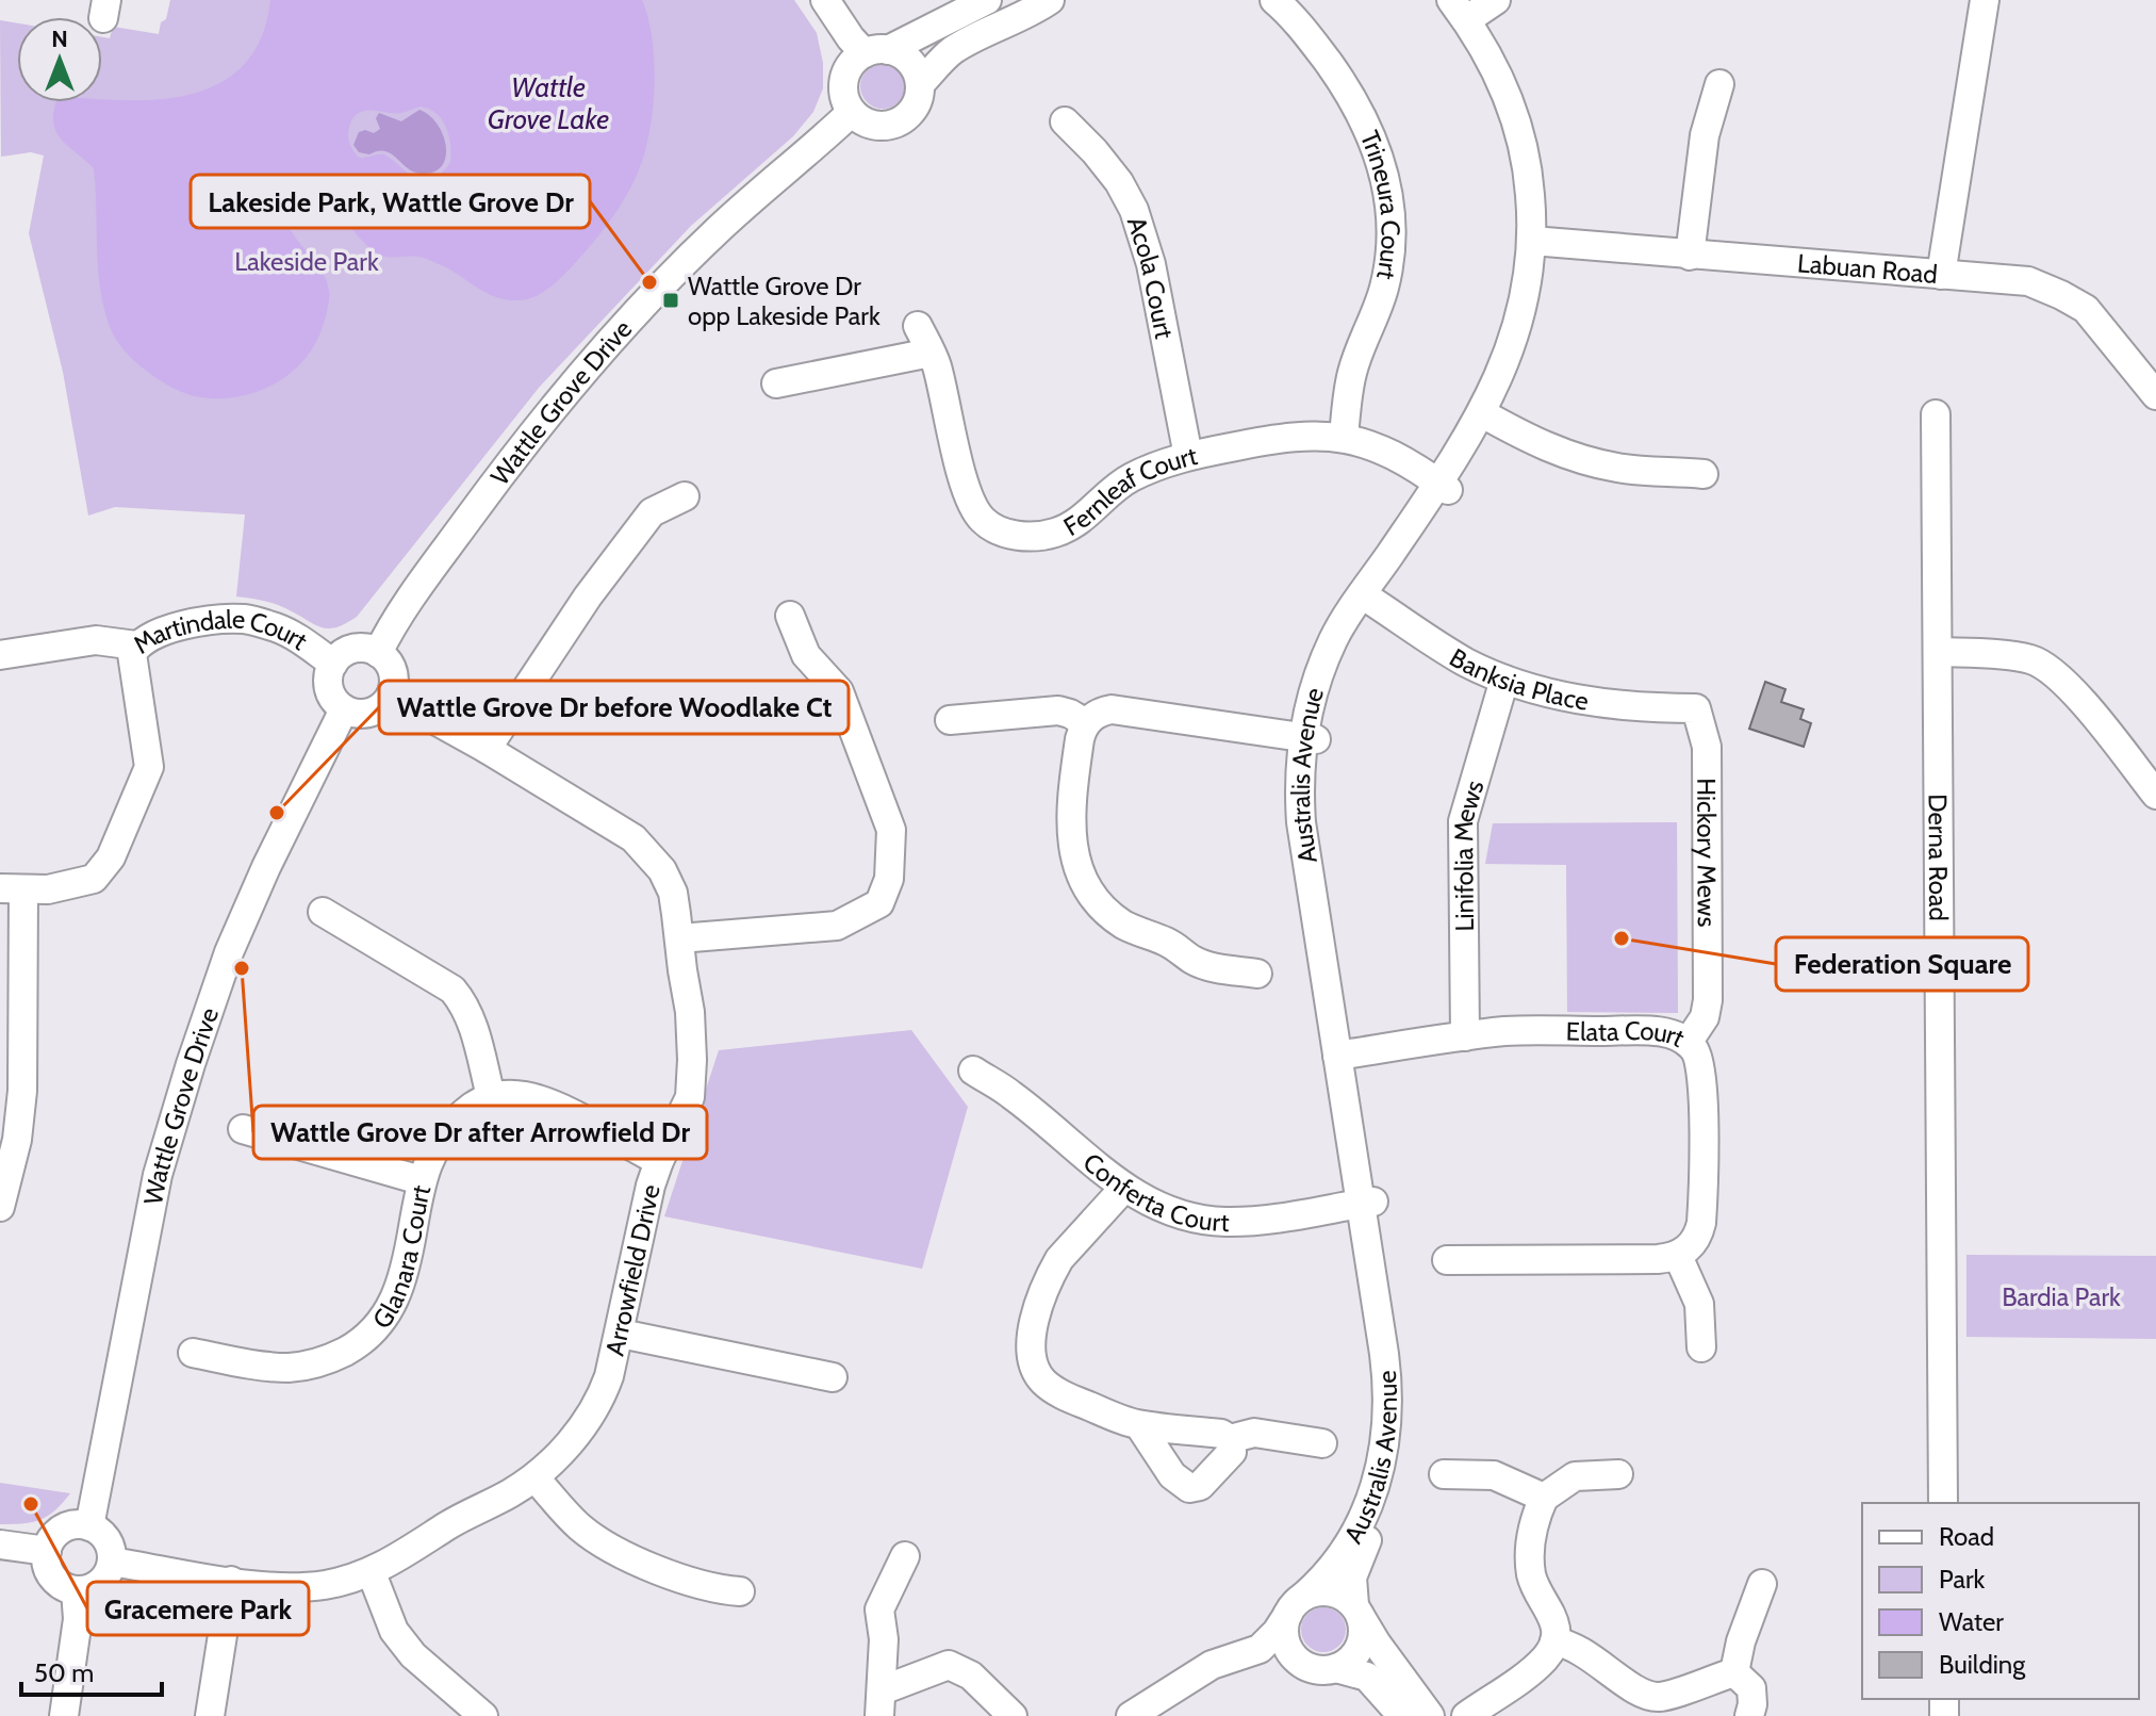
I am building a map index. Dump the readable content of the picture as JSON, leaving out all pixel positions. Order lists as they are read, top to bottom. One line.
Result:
{"streets":{"street":["Trineura Court","Labuan Road","Acola Court","Wattle Grove Drive","Fernleaf Court","Martindale Court","Banksia Place","Australis Avenue","Hickory Mews","Linifolia Mews","Derna Road","Elata Court","Conferta Court","Glanara Court","Arrowfield Drive"]},"crossings":[["Trineura Court","Fernleaf Court"],["Labuan Road","Australis Avenue"],["Acola Court","Fernleaf Court"],["Wattle Grove Drive","Martindale Court"],["Wattle Grove Drive","Arrowfield Drive"],["Fernleaf Court","Australis Avenue"],["Martindale Court","Arrowfield Drive"],["Banksia Place","Australis Avenue"],["Banksia Place","Hickory Mews"],["Banksia Place","Linifolia Mews"],["Australis Avenue","Elata Court"],["Australis Avenue","Conferta Court"],["Hickory Mews","Elata Court"],["Linifolia Mews","Elata Court"]],"water":["Wattle Grove Lake"],"parks":["Lakeside Park","Bardia Park"],"places":{"other":["Lakeside Park, Wattle Grove Dr","Wattle Grove Dr before Woodlake Ct","Federation Square","Wattle Grove Dr after Arrowfield Dr","Gracemere Park"],"transit":["Wattle Grove Dr opp Lakeside Park"]},"legend":["Road","Park","Water","Building"],"scale_bar":"50 m","north":"top"}
